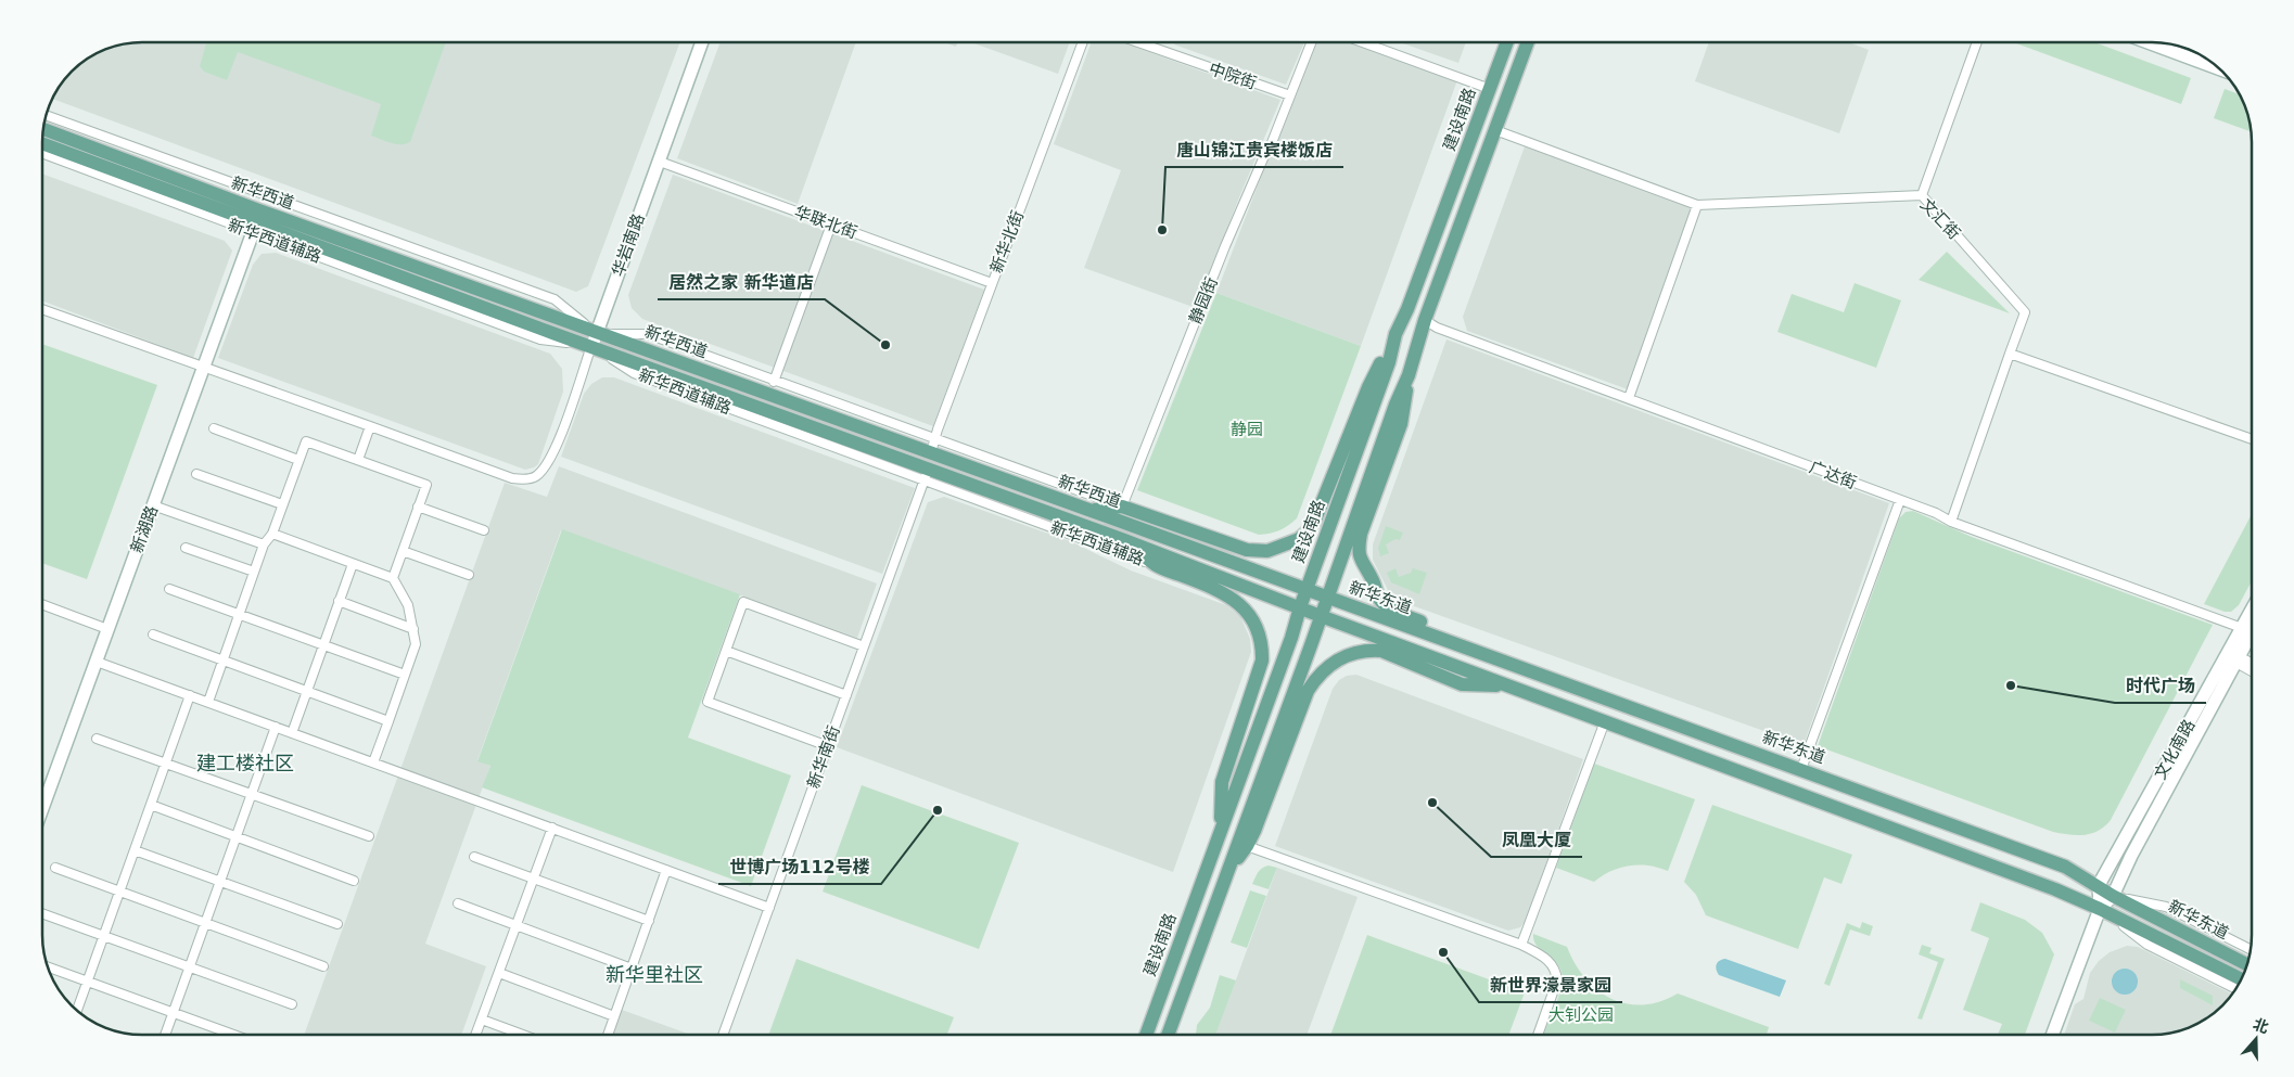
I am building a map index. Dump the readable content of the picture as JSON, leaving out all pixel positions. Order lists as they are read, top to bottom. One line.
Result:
{"streets":{"main road":["建设南路","新华西道","新华东道"],"street":["中院街","文汇街","华联北街","新华西道辅路","新华北街","华岩南路","静园街","广达街","新湖路","文化南路","新华南街"]},"crossings":[["中院街","静园街"],["建设南路","新华西道"],["建设南路","新华东道"],["新华西道","新华西道辅路"],["新华西道","新华北街"],["新华西道","华岩南路"],["新华西道","新湖路"],["新华西道","新华东道"],["新华西道","新华南街"],["华联北街","新华北街"],["华联北街","华岩南路"],["新华西道辅路","新湖路"],["新华西道辅路","新华南街"],["广达街","文化南路"],["新华东道","文化南路"]],"districts":["建工楼社区","新华里社区"],"parks":["静园","大钊公园"],"places":["唐山锦江贵宾楼饭店","居然之家 新华道店","时代广场","凤凰大厦","世博广场112号楼","新世界濠景家园"],"north":"top"}
